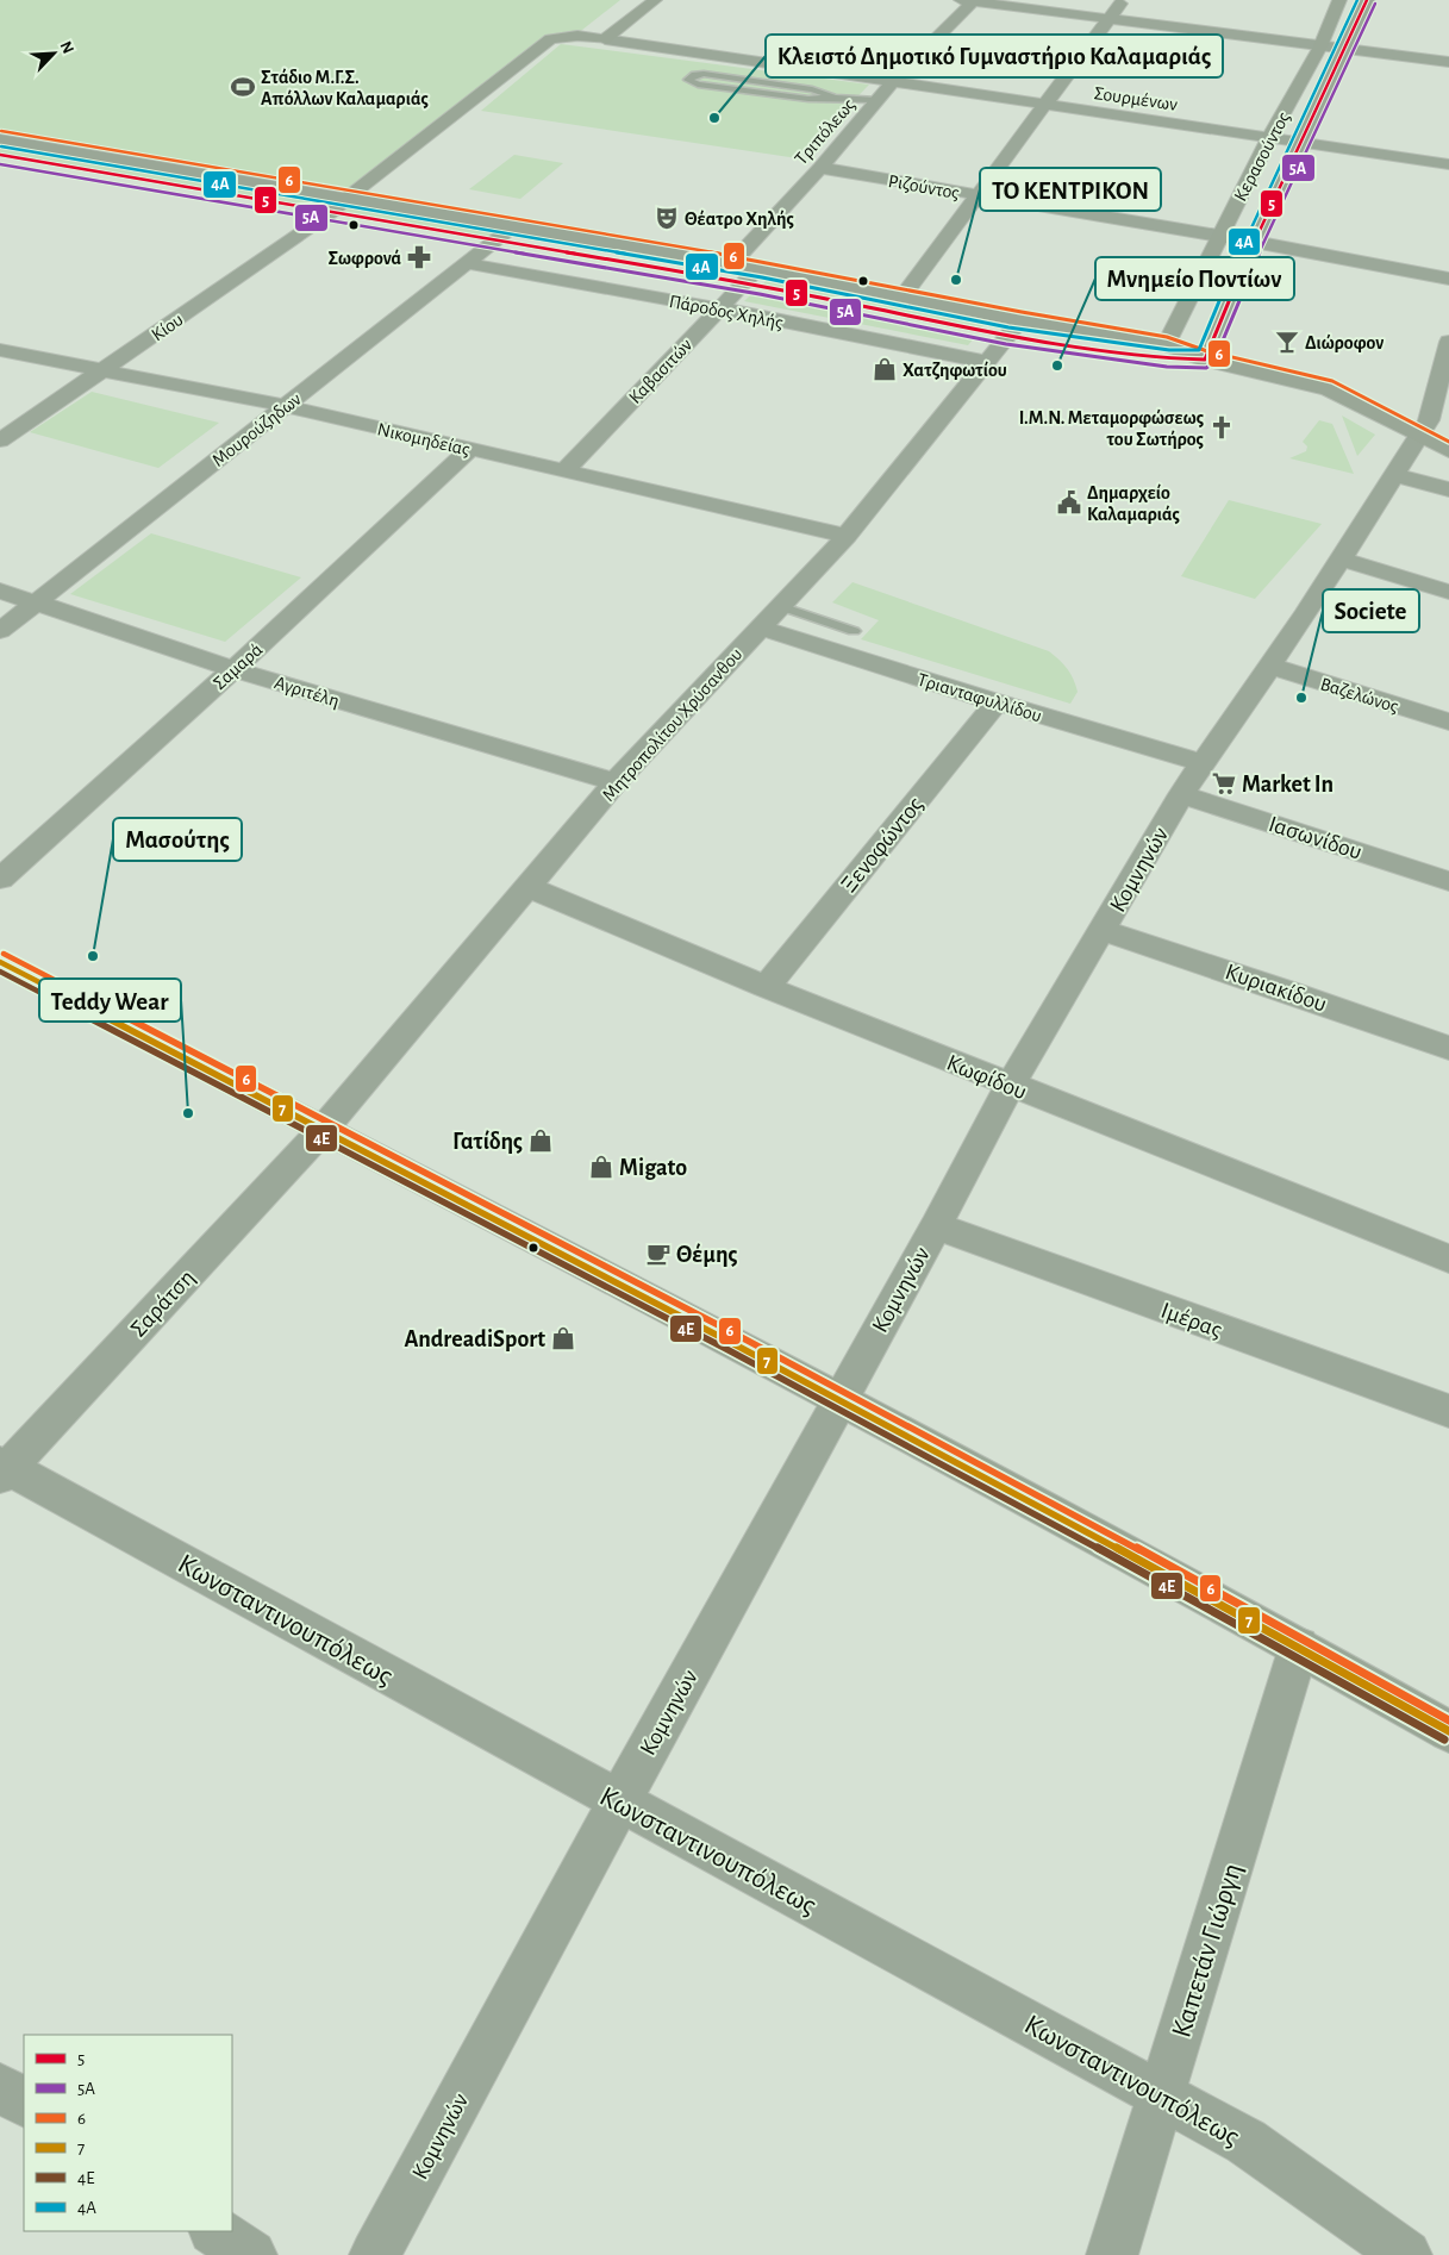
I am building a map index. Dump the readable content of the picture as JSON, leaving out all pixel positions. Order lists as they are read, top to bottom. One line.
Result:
{"streets":{"main road":["Κερασούντος"],"street":["Σουρμένων","Τριπόλεως","Ριζούντος","Πάροδος Χηλής","Κίου","Καβασιτών","Μουρούζηδων","Νικομηδείας","Σαμαρά","Αγριτέλη","Βαζελώνος","Τριανταφυλλίδου","Μητροπολίτου Χρύσανθου","Ιασωνίδου","Ξενοφώντος","Κομνηνών","Κυριακίδου","Κωφίδου","Σαράτση","Ιμέρας","Κωνσταντινουπόλεως","Καπετάν Γιώργη"]},"crossings":[["Σουρμένων","Τριπόλεως"],["Σουρμένων","Κερασούντος"],["Τριπόλεως","Ριζούντος"],["Κερασούντος","Ριζούντος"],["Πάροδος Χηλής","Καβασιτών"],["Πάροδος Χηλής","Μουρούζηδων"],["Πάροδος Χηλής","Μητροπολίτου Χρύσανθου"],["Κίου","Νικομηδείας"],["Καβασιτών","Νικομηδείας"],["Μουρούζηδων","Νικομηδείας"],["Μουρούζηδων","Αγριτέλη"],["Νικομηδείας","Σαμαρά"],["Νικομηδείας","Μητροπολίτου Χρύσανθου"],["Σαμαρά","Αγριτέλη"],["Αγριτέλη","Μητροπολίτου Χρύσανθου"],["Βαζελώνος","Κομνηνών"],["Τριανταφυλλίδου","Μητροπολίτου Χρύσανθου"],["Τριανταφυλλίδου","Ξενοφώντος"],["Τριανταφυλλίδου","Κομνηνών"],["Μητροπολίτου Χρύσανθου","Κωφίδου"],["Μητροπολίτου Χρύσανθου","Σαράτση"],["Ιασωνίδου","Κομνηνών"],["Ξενοφώντος","Κωφίδου"],["Κομνηνών","Κυριακίδου"],["Κομνηνών","Κωφίδου"],["Κομνηνών","Ιμέρας"],["Κομνηνών","Κωνσταντινουπόλεως"],["Σαράτση","Κωνσταντινουπόλεως"],["Κωνσταντινουπόλεως","Καπετάν Γιώργη"]],"places":{"sports":["Στάδιο Μ.Γ.Σ. Απόλλων Καλαμαριάς"],"other":["Κλειστό Δημοτικό Γυμναστήριο Καλαμαριάς","ΤΟ ΚΕΝΤΡΙΚΟΝ","Μνημείο Ποντίων","Societe","Μασούτης","Teddy Wear"],"theatre":["Θέατρο Χηλής"],"pharmacy":["Σωφρονά"],"bar":["Διώροφον"],"shop":["Χατζηφωτίου","Γατίδης","Migato","AndreadiSport"],"church":["Ι.Μ.Ν. Μεταμορφώσεως του Σωτήρος"],"public building":["Δημαρχείο Καλαμαριάς"],"supermarket":["Market In"],"cafe":["Θέμης"]},"lines":["transit line 5","transit line 4Α","transit line 5Α","transit line 6","transit line 7","transit line 4Ε"],"legend":["5","5Α","6","7","4Ε","4Α"],"north":"top right"}
